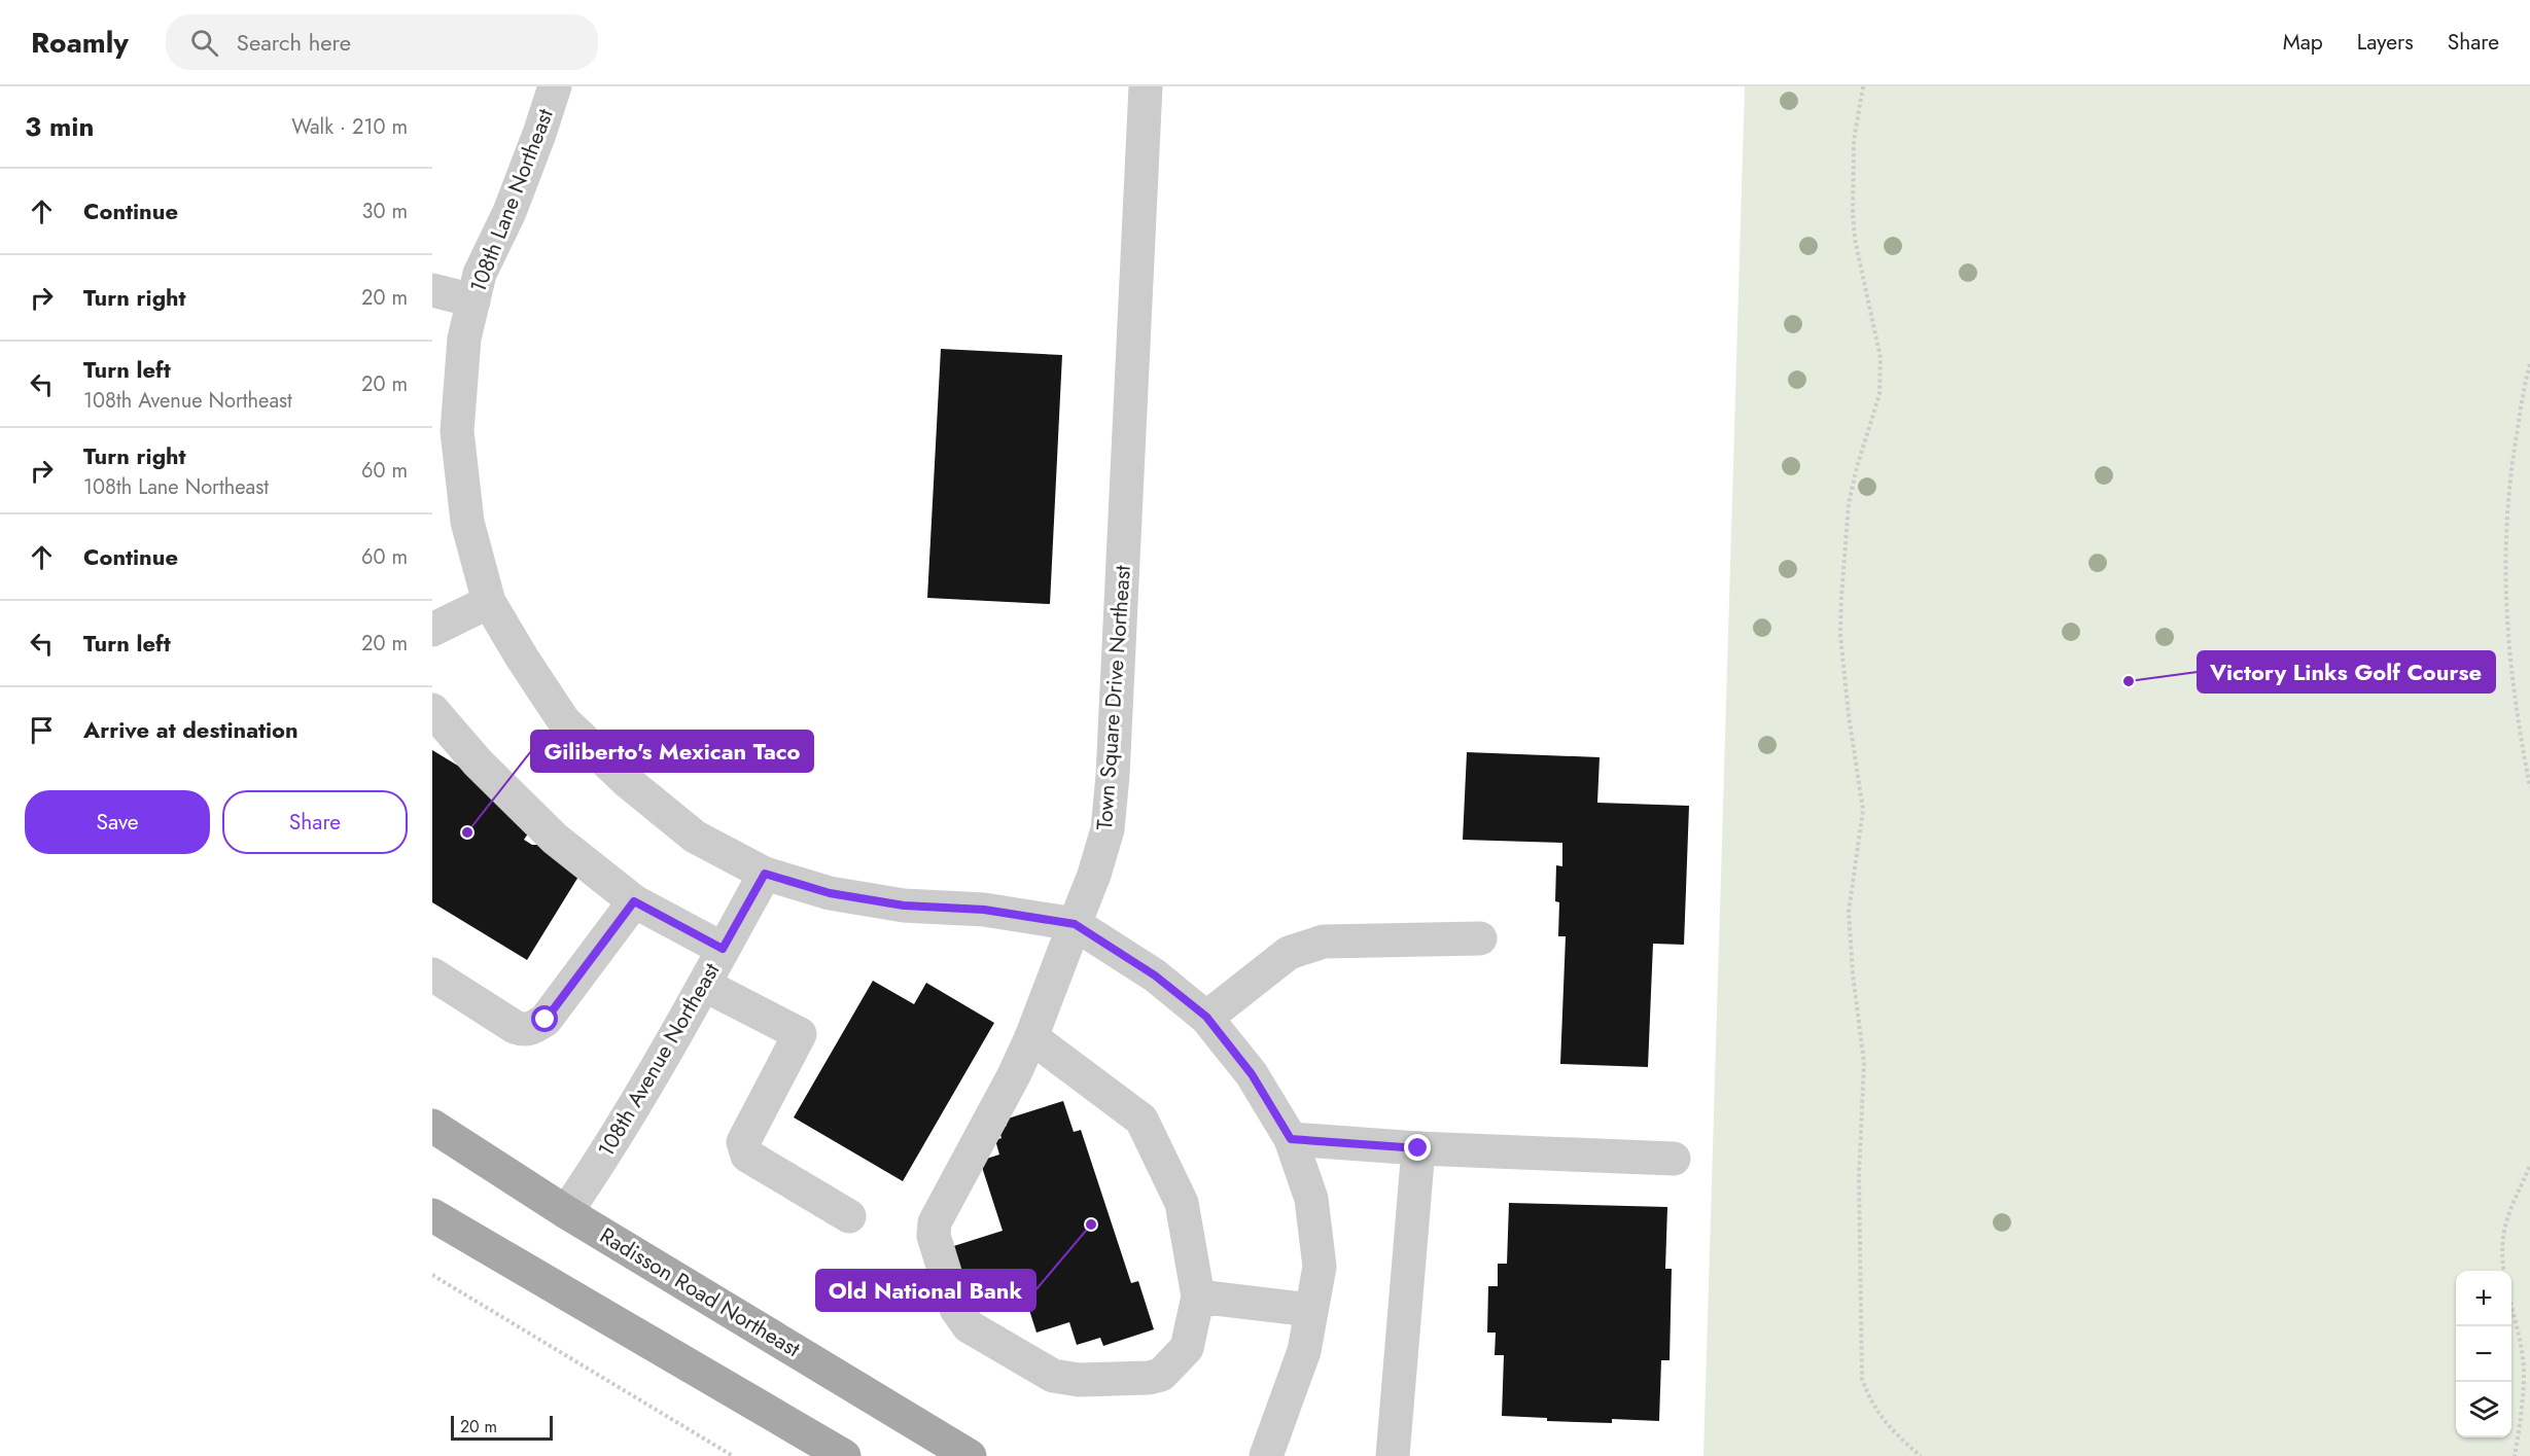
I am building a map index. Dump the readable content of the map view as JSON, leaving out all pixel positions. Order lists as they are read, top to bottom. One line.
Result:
{"streets":{"main road":["Radisson Road Northeast"],"street":["108th Lane Northeast","Town Square Drive Northeast","108th Avenue Northeast"]},"crossings":[["108th Lane Northeast","Town Square Drive Northeast"],["108th Lane Northeast","108th Avenue Northeast"],["108th Avenue Northeast","Radisson Road Northeast"]],"places":["Victory Links Golf Course","Giliberto's Mexican Taco","Old National Bank"],"scale_bar":"20 m","page":{"header":"Roamly","search":"Search here","nav":["Map","Layers","Share"],"heading":["3 min","Walk · 210 m"],"list":[["Continue","30 m"],["Turn right","20 m"],["Turn left","108th Avenue Northeast","20 m"],["Turn right","108th Lane Northeast","60 m"],["Continue","60 m"],["Turn left","20 m"],"Arrive at destination"],"buttons":["Save","Share"],"map_buttons":["+","−"],"scale":"20 m"}}
